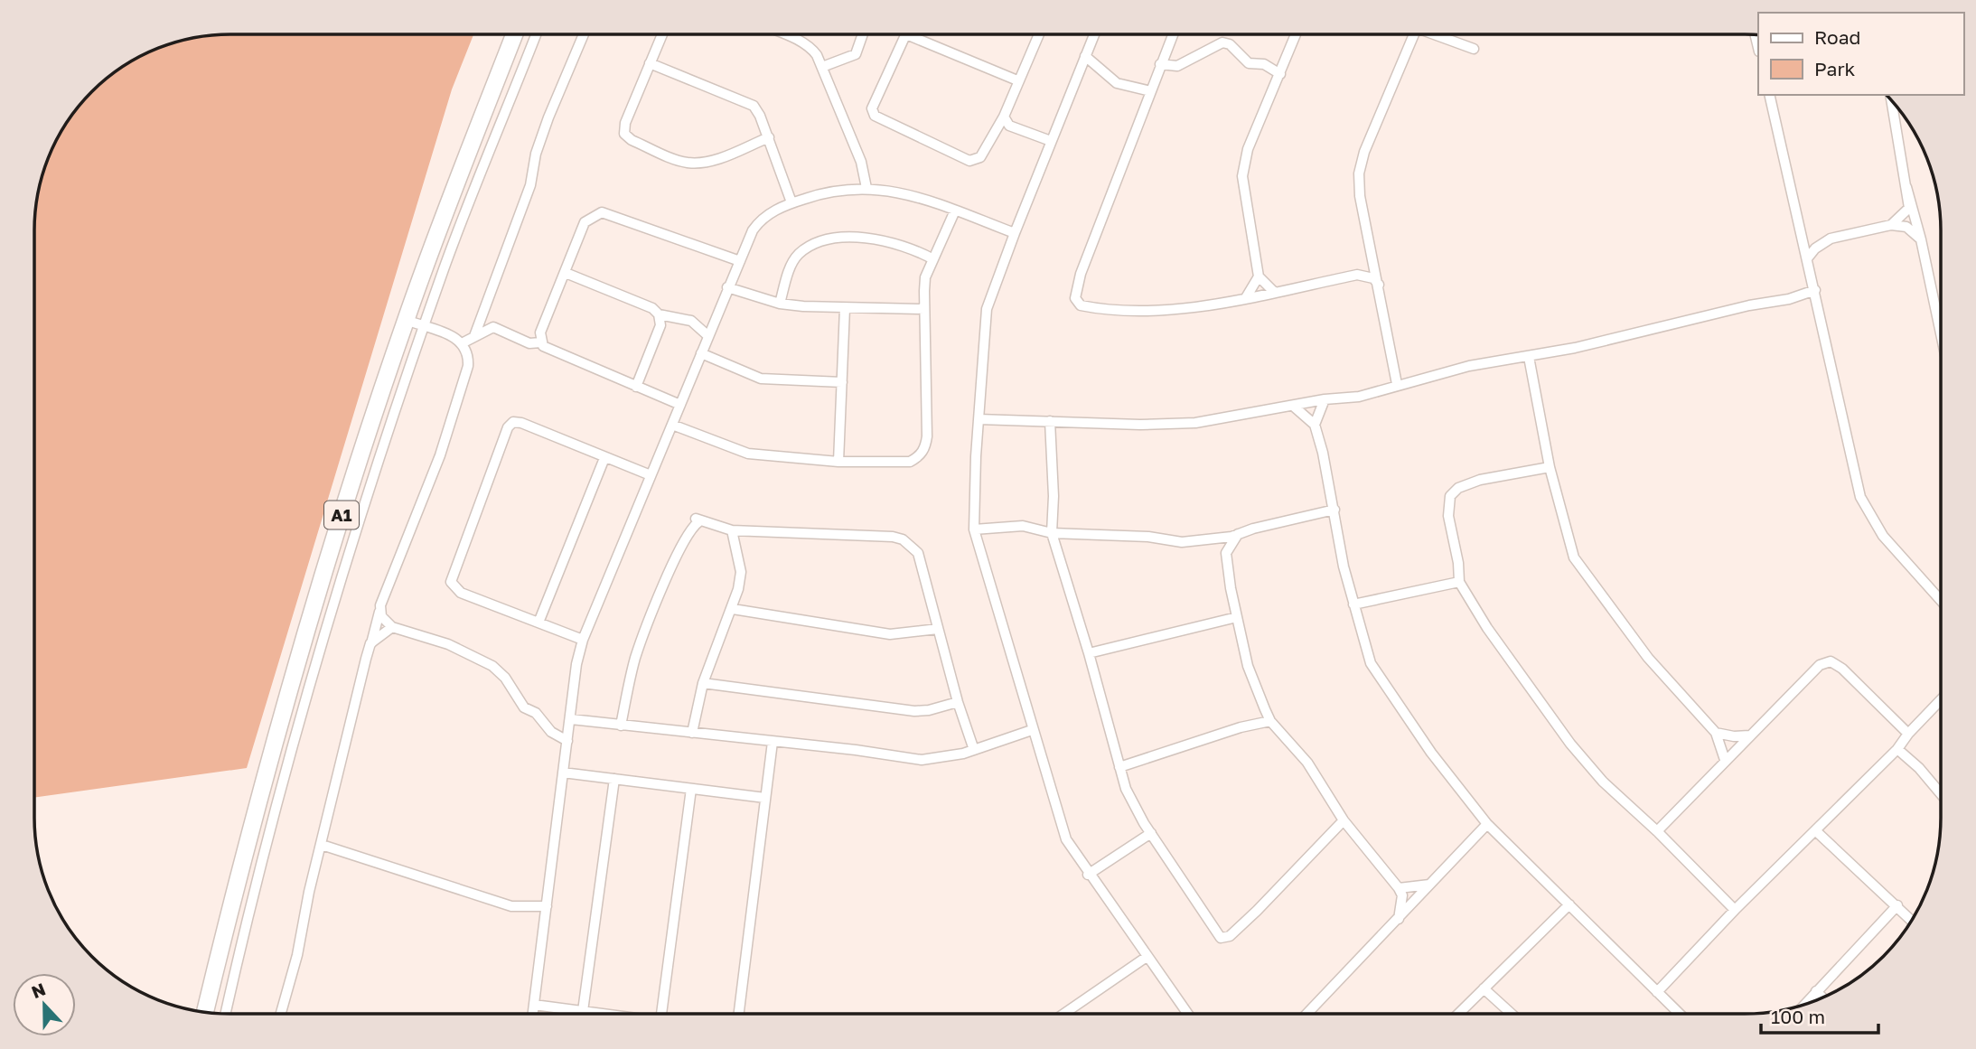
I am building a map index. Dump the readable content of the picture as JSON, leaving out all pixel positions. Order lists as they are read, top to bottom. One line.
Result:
{"streets":{"highway":["A1"]},"legend":["Road","Park"],"scale_bar":"100 m","north":"top"}
